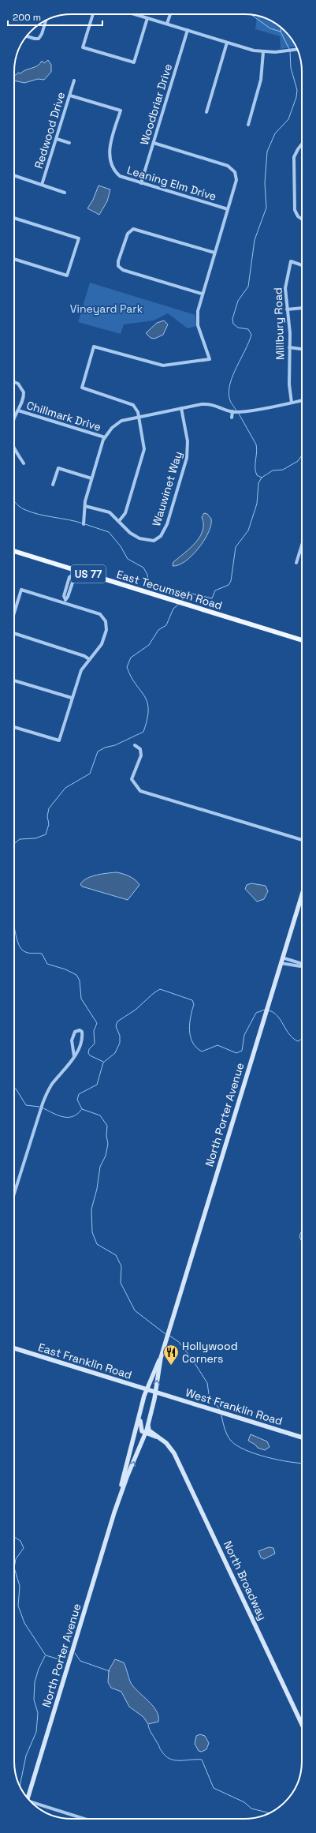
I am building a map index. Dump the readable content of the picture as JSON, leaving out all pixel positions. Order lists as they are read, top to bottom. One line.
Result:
{"streets":{"main road":["US 77","East Tecumseh Road"],"street":["Woodbriar Drive","Redwood Drive","Leaning Elm Drive","Millbury Road","Chillmark Drive","Wauwinet Way","North Porter Avenue","East Franklin Road","West Franklin Road","North Broadway"]},"crossings":[["Woodbriar Drive","Leaning Elm Drive"],["Redwood Drive","Leaning Elm Drive"],["North Porter Avenue","East Franklin Road"],["North Porter Avenue","West Franklin Road"],["North Porter Avenue","North Broadway"],["East Franklin Road","West Franklin Road"]],"parks":["Vineyard Park"],"places":{"restaurant":["Hollywood Corners"]},"scale_bar":"200 m"}
